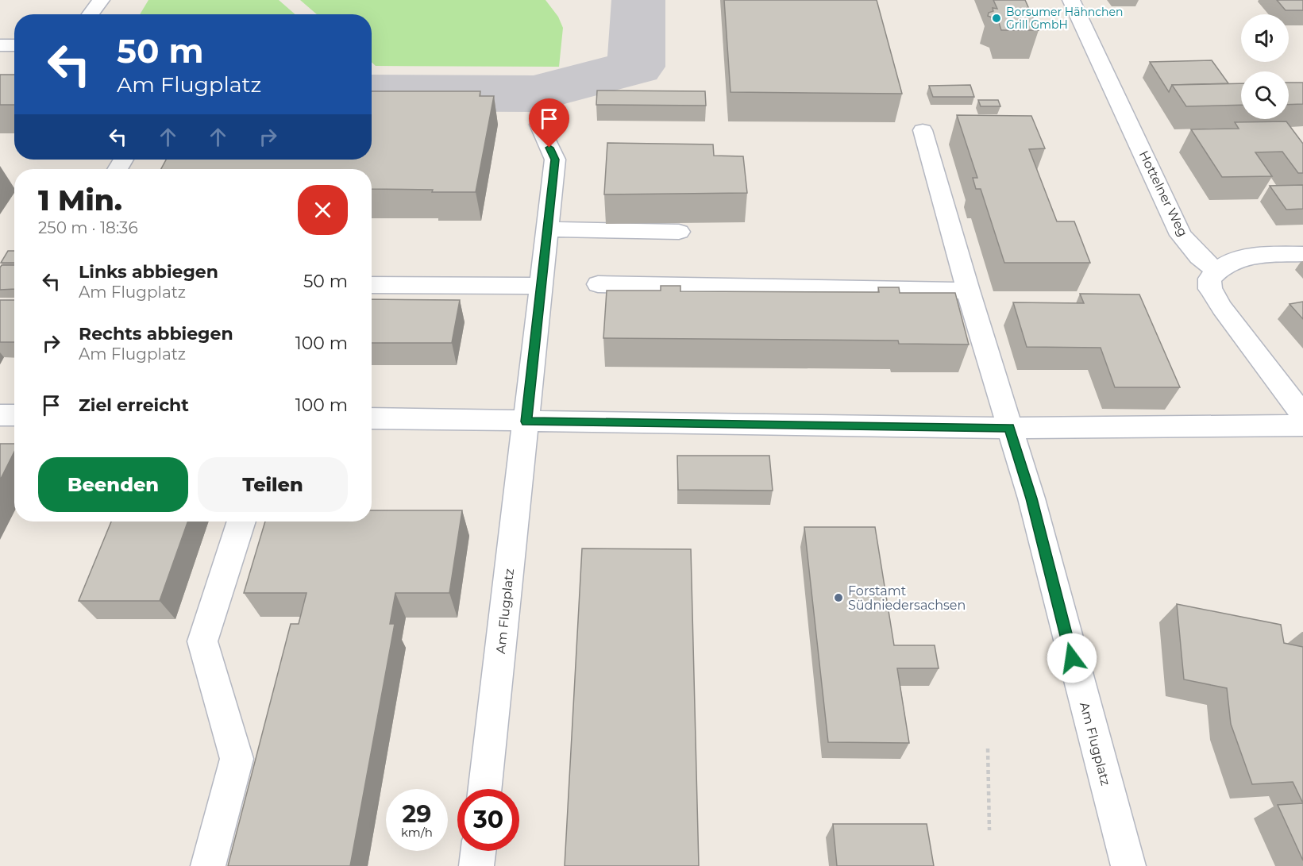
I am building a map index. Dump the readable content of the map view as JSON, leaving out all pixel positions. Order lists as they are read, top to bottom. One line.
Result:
{"streets":{"street":["Hottelner Weg","Am Flugplatz"]},"places":["Borsumer Hähnchen Grill GmbH","Forstamt Südniedersachsen"],"page":{"turn":["50 m","Am Flugplatz"],"heading":["1 Min.","250 m · 18:36"],"list":[{"name":"Links abbiegen","note":"Am Flugplatz","value":"50 m"},{"name":"Rechts abbiegen","note":"Am Flugplatz","value":"100 m"},{"name":"Ziel erreicht","value":"100 m"}],"buttons":["Beenden","Teilen"],"speed":"29 km/h","limit":"30"}}
